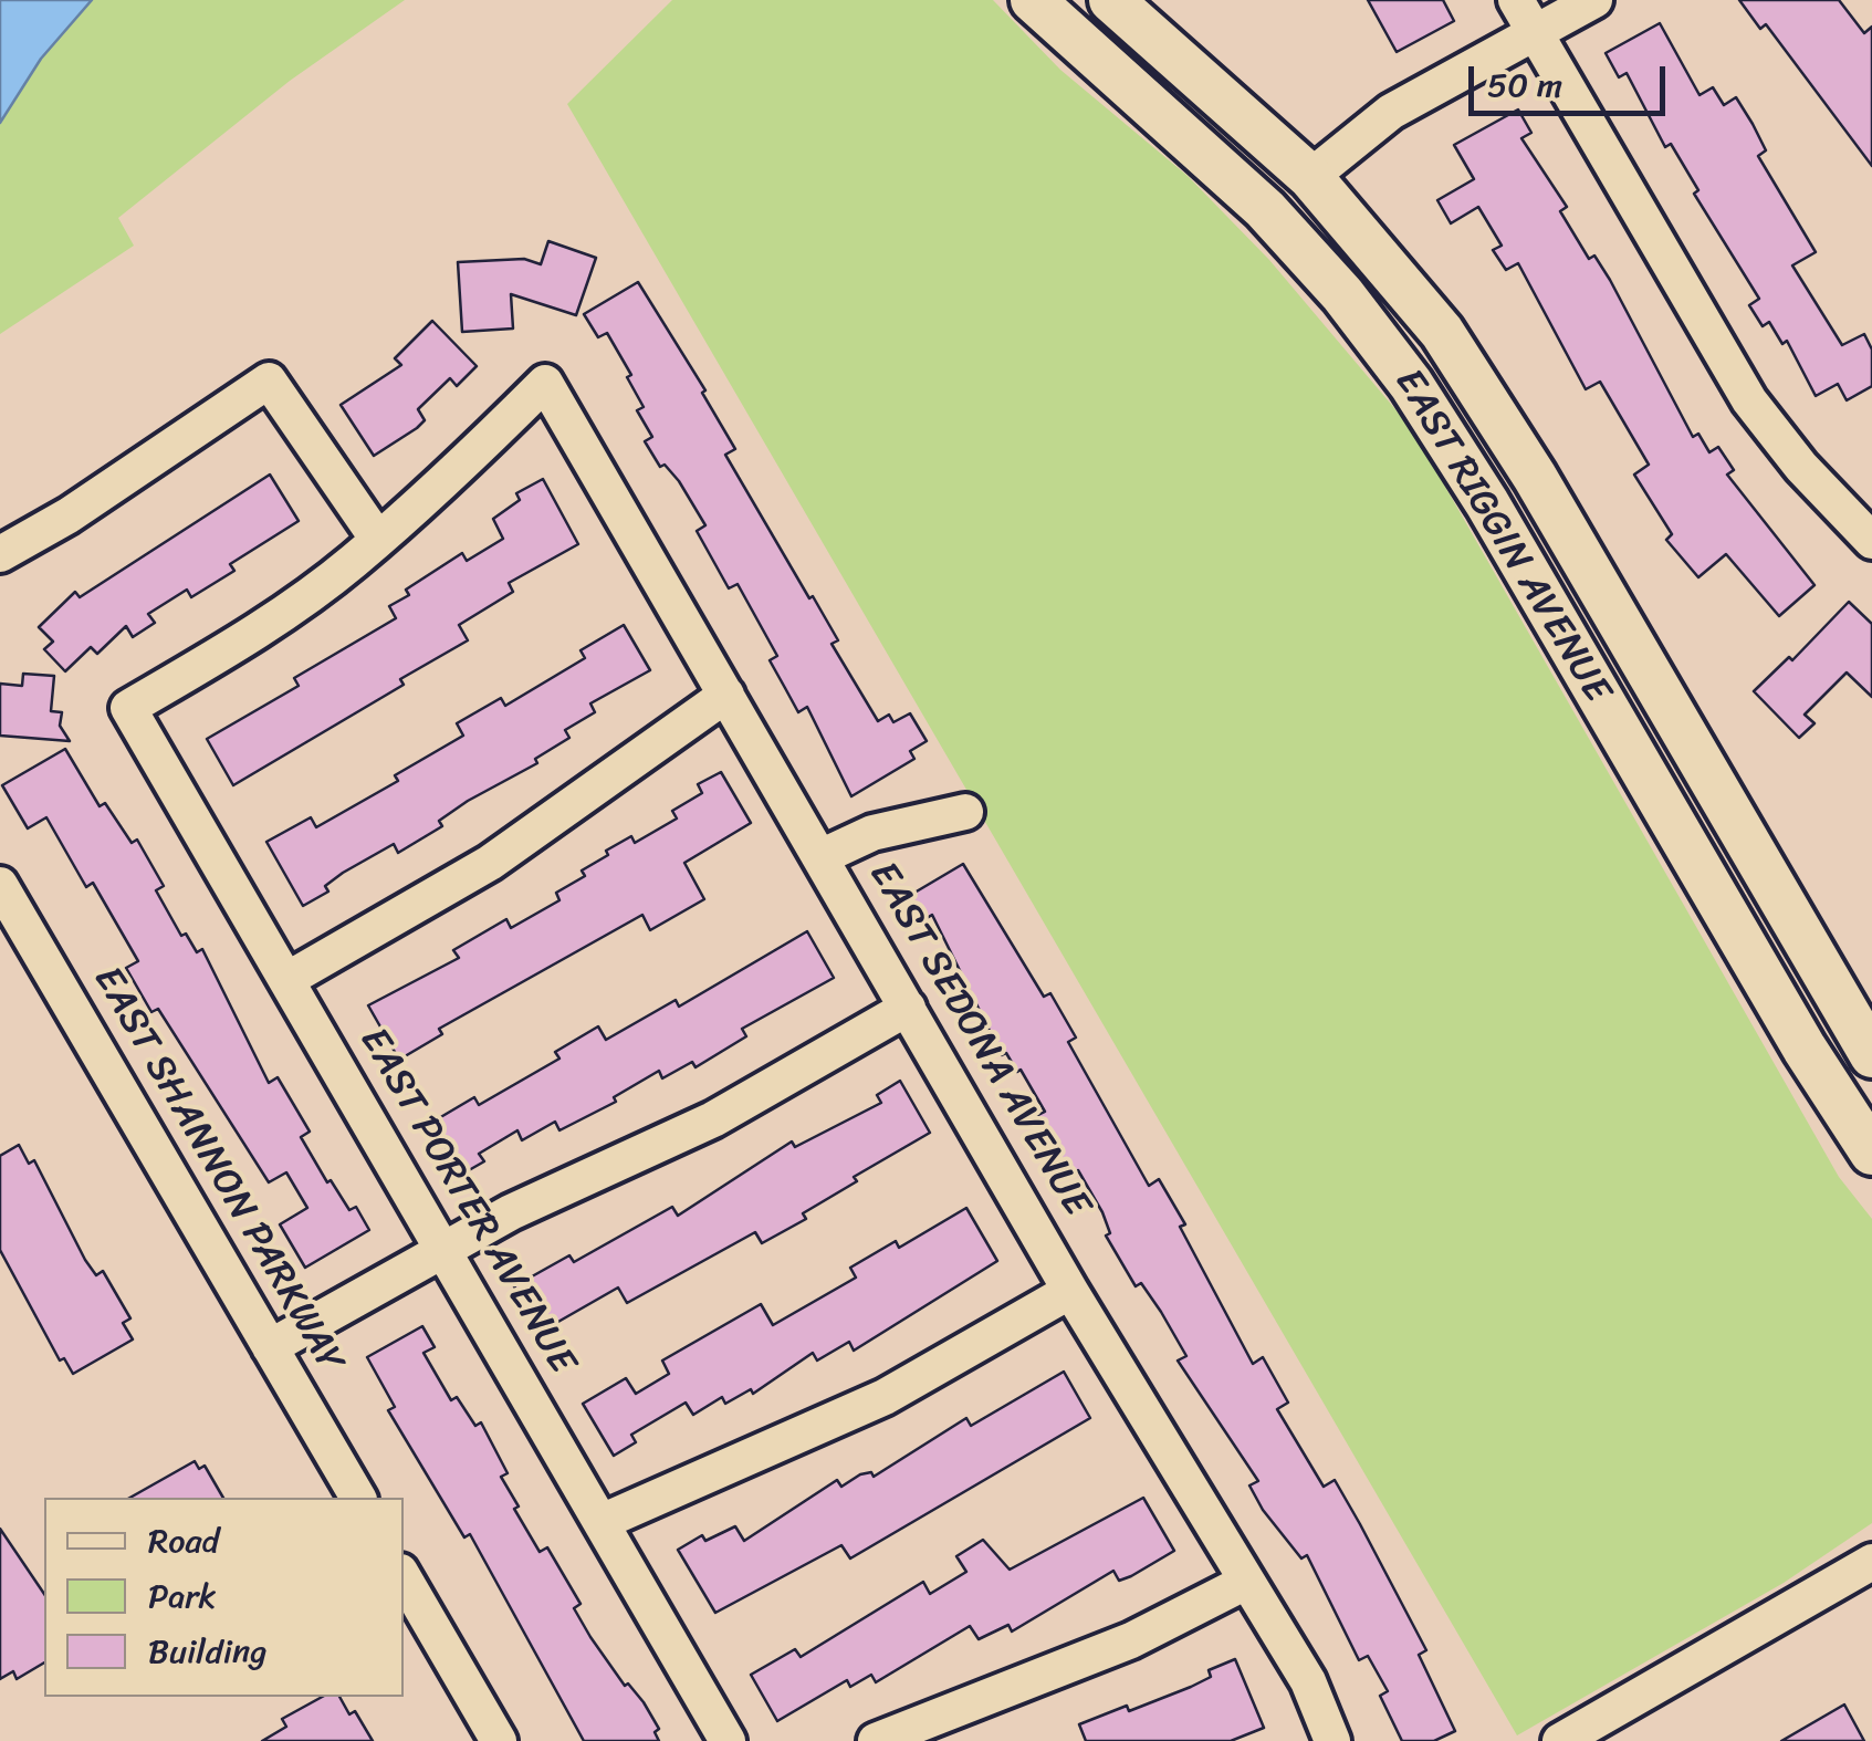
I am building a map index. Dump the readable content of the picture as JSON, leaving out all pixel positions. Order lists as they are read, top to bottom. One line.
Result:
{"streets":{"main road":["EAST RIGGIN AVENUE"],"street":["EAST SEDONA AVENUE","EAST SHANNON PARKWAY","EAST PORTER AVENUE"]},"crossings":[["EAST SEDONA AVENUE","EAST PORTER AVENUE"]],"legend":["Road","Park","Building"],"scale_bar":"50 m"}
